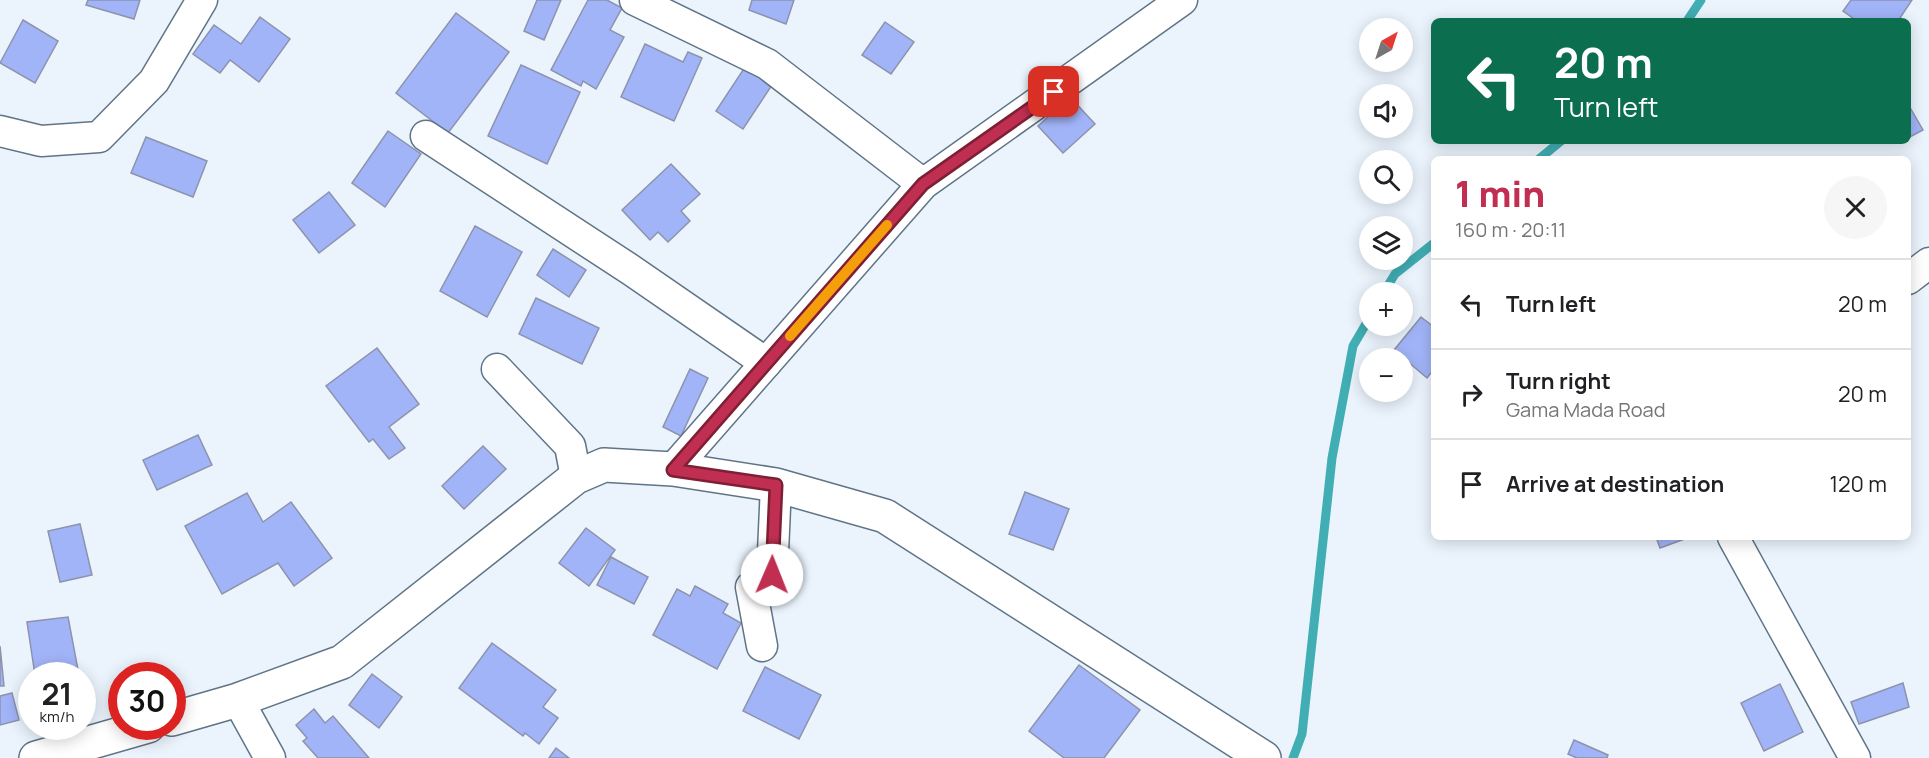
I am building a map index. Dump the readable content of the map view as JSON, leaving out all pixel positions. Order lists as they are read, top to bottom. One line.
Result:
{"north":"top right","page":{"map_buttons":["+","−"],"turn":["20 m","Turn left"],"heading":["1 min","160 m · 20:11"],"list":[{"name":"Turn left","value":"20 m"},{"name":"Turn right","note":"Gama Mada Road","value":"20 m"},{"name":"Arrive at destination","value":"120 m"}],"speed":"21 km/h","limit":"30"}}
